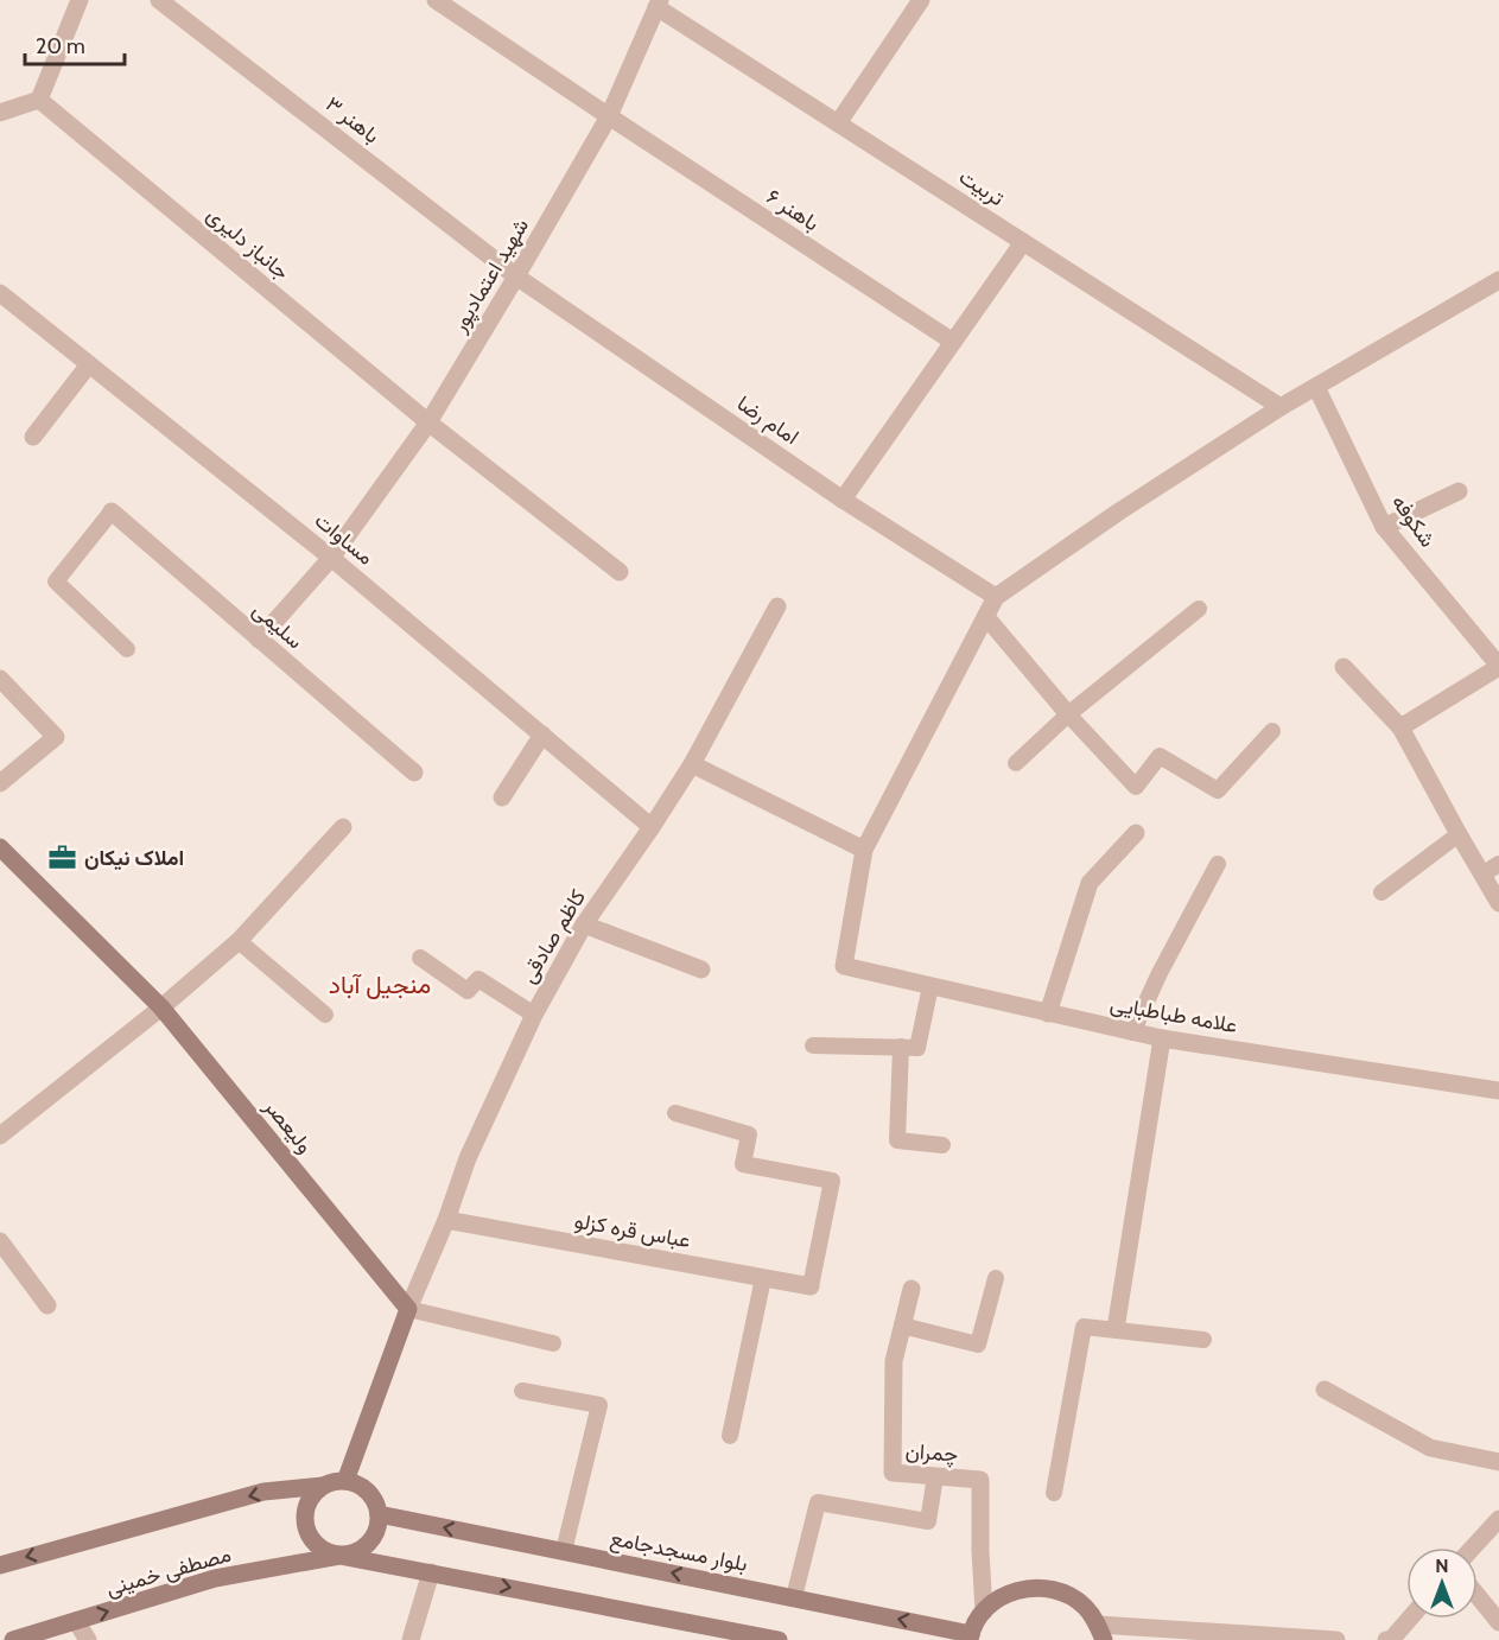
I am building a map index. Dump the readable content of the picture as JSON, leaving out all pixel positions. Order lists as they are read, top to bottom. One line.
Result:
{"streets":{"street":["باهنر ۳","تربیت","باهنر ۶","جانباز دلیری","شهید اعتمادپور","امام رضا","شکوفه","مساوات","سلیمی","کاظم صادقی","علامه طباطبایی","ولیعصر","عباس قره کزلو","چمران","بلوار مسجدجامع","مصطفی خمینی"]},"crossings":[["باهنر ۳","شهید اعتمادپور"],["باهنر ۳","امام رضا"],["تربیت","شهید اعتمادپور"],["باهنر ۶","شهید اعتمادپور"],["جانباز دلیری","شهید اعتمادپور"],["شهید اعتمادپور","امام رضا"],["شهید اعتمادپور","مساوات"],["شهید اعتمادپور","سلیمی"],["مساوات","کاظم صادقی"],["کاظم صادقی","ولیعصر"],["کاظم صادقی","عباس قره کزلو"],["بلوار مسجدجامع","مصطفی خمینی"]],"districts":["منجیل آباد"],"places":{"office":["املاک نیکان"]},"scale_bar":"20 m","north":"top"}
